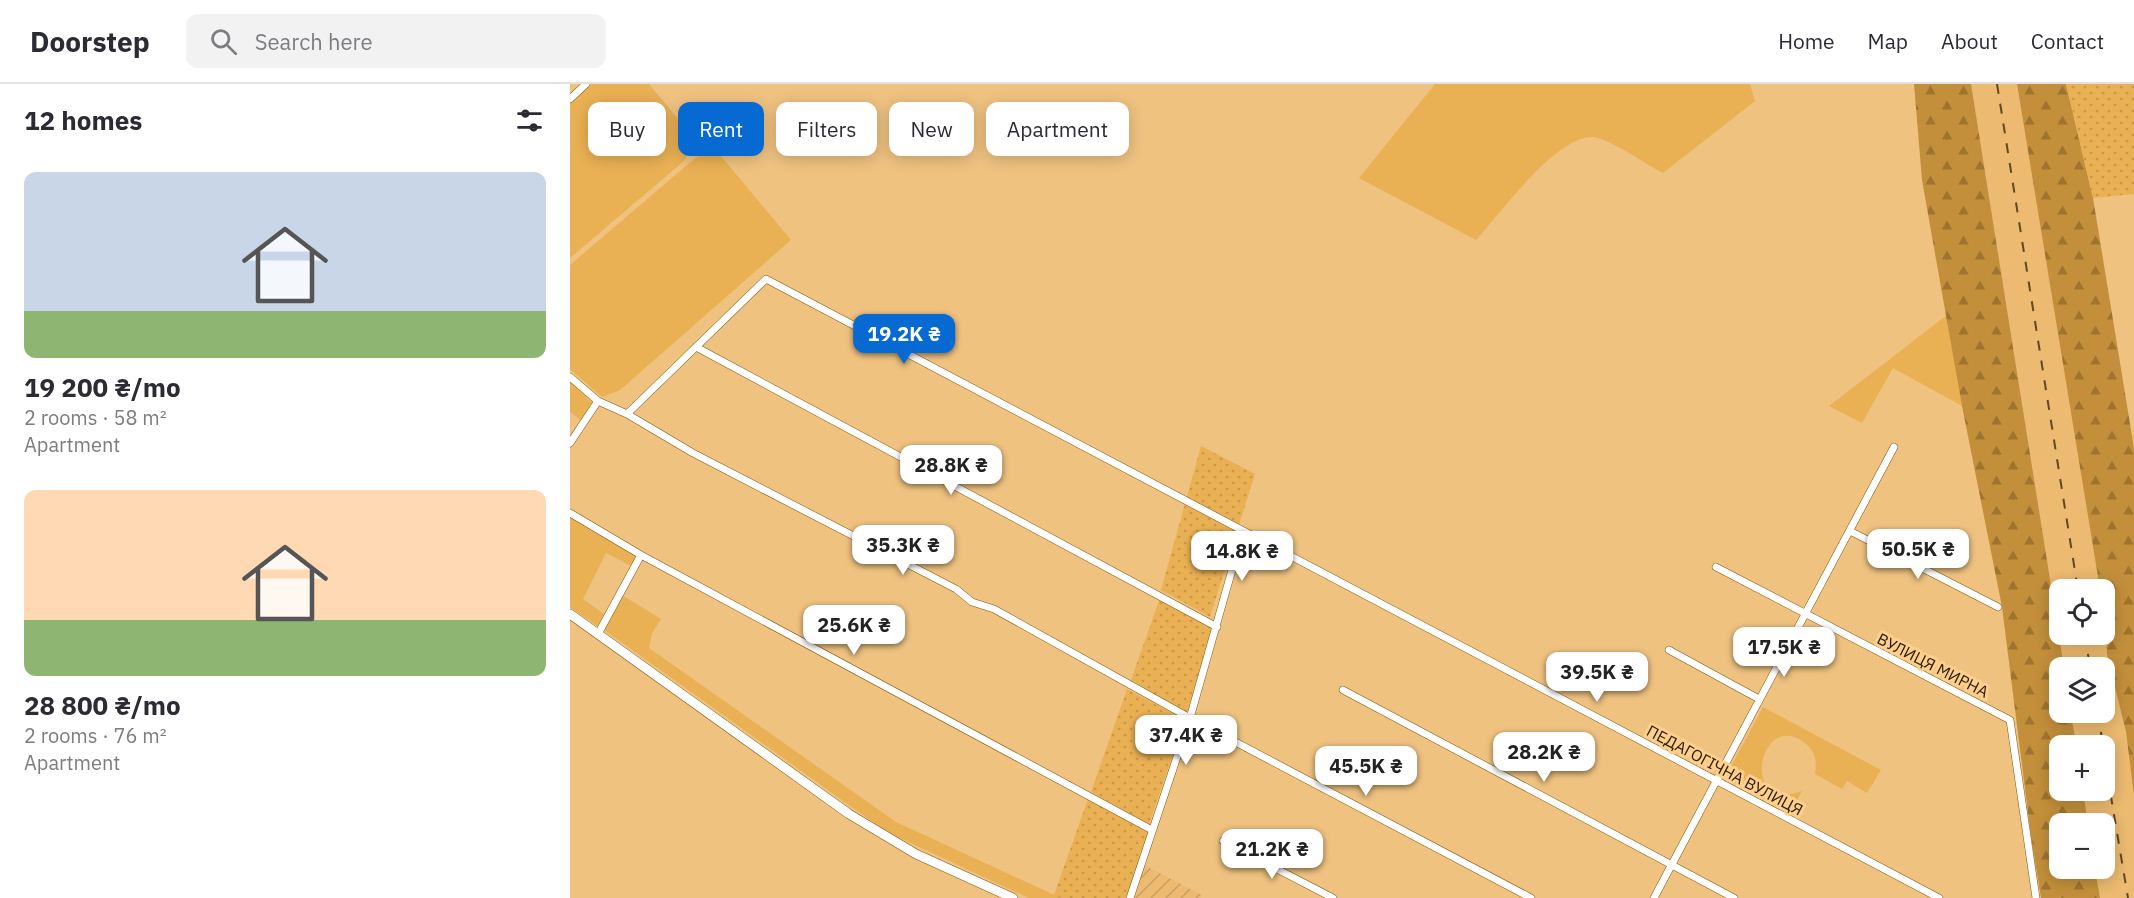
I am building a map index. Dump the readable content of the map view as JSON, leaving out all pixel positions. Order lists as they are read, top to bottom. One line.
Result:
{"streets":{"street":["ВУЛИЦЯ МИРНА","ПЕДАГОГІЧНА ВУЛИЦЯ"]},"page":{"header":"Doorstep","search":"Search here","nav":["Home","Map","About","Contact"],"heading":"12 homes","chip":["Buy","Rent","Filters","New","Apartment"],"list":[{"name":"19 200 ₴/mo","note":"2 rooms · 58 m² · Apartment"},{"name":"28 800 ₴/mo","note":"2 rooms · 76 m² · Apartment"}],"price":["19.2K ₴","28.8K ₴","35.3K ₴","50.5K ₴","14.8K ₴","25.6K ₴","17.5K ₴","39.5K ₴","37.4K ₴","28.2K ₴","45.5K ₴","21.2K ₴"],"map_buttons":["+","−"]}}
